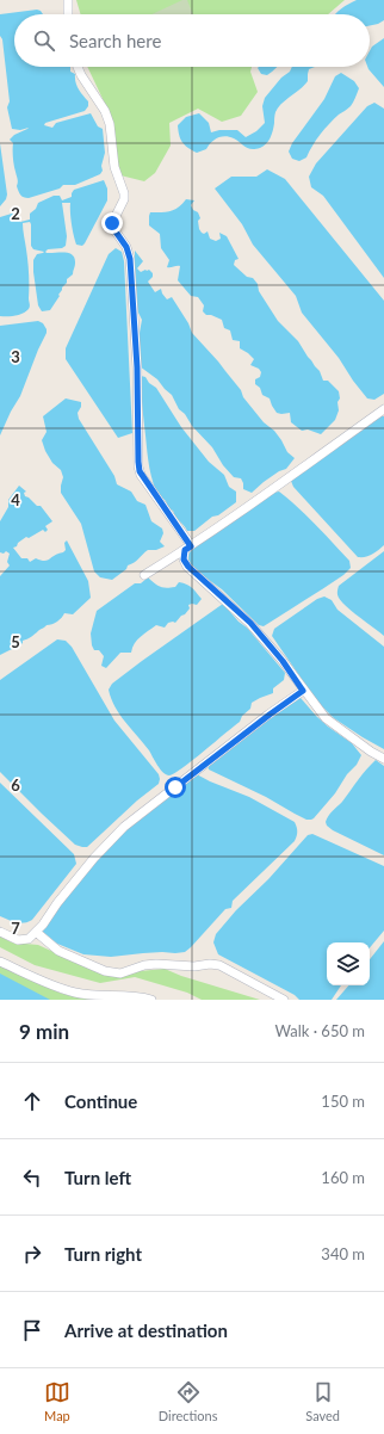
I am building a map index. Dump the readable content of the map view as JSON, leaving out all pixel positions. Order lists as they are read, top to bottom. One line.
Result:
{"page":{"search":"Search here","heading":["9 min","Walk · 650 m"],"list":[["Continue","150 m"],["Turn left","160 m"],["Turn right","340 m"],"Arrive at destination"],"nav":["Map","Directions","Saved"]},"grid":{"rows":["2","3","4","5","6","7"]}}
